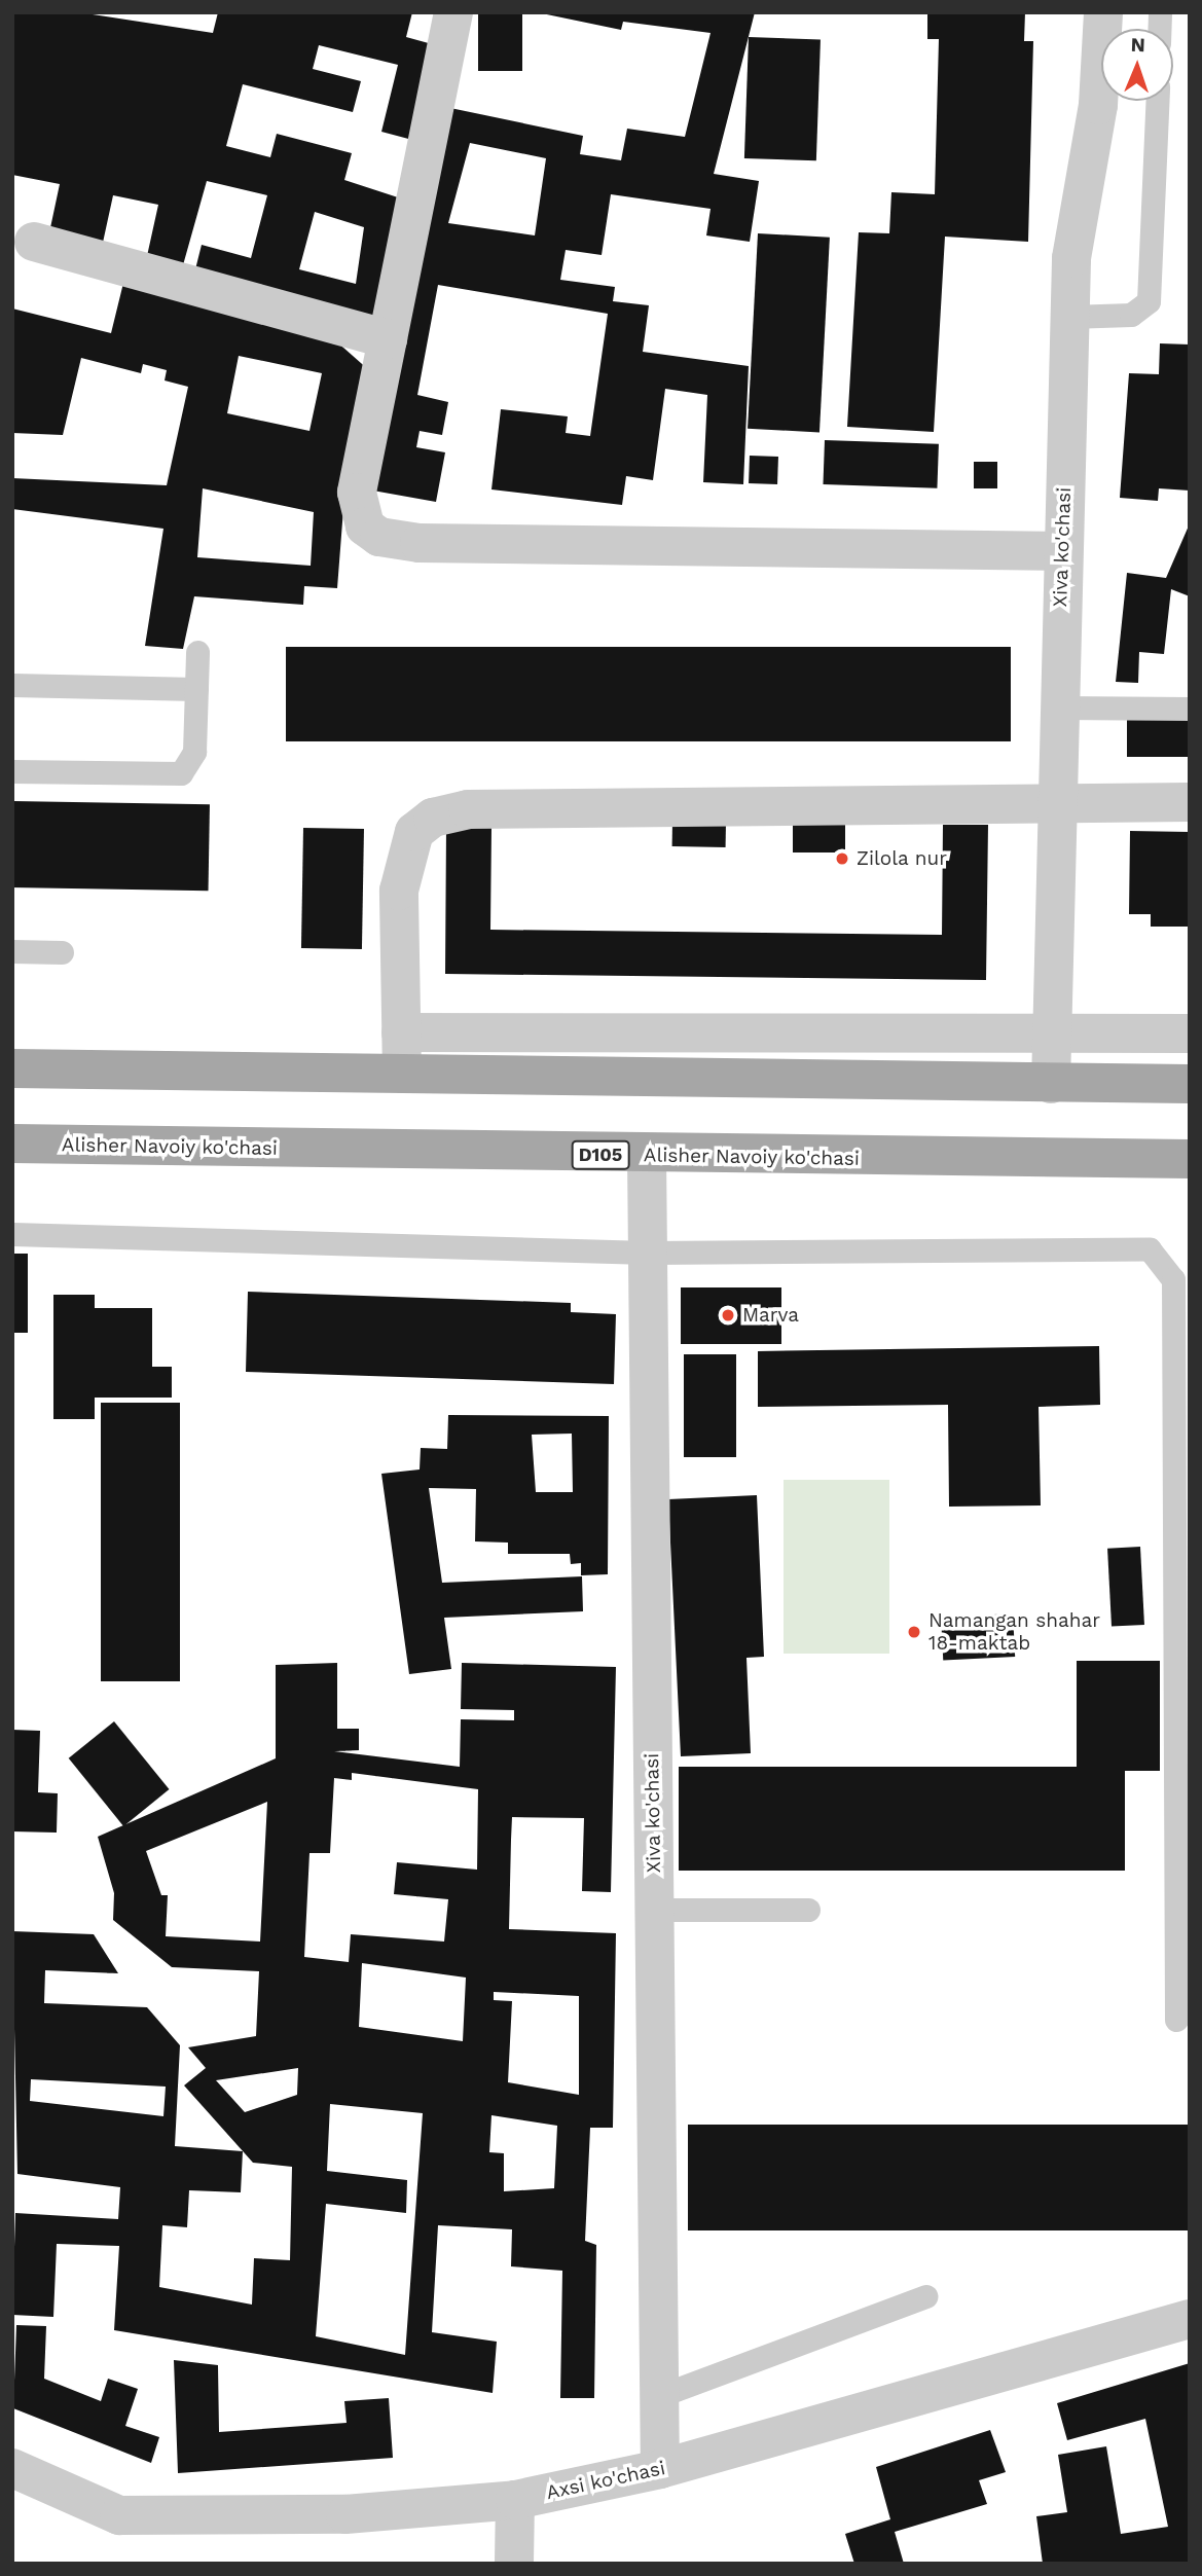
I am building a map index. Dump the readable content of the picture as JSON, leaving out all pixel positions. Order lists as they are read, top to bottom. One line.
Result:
{"streets":{"main road":["Alisher Navoiy ko'chasi","D105"],"street":["Xiva ko'chasi","Axsi ko'chasi"]},"crossings":[["Xiva ko'chasi","Alisher Navoiy ko'chasi"],["Xiva ko'chasi","Axsi ko'chasi"]],"places":["Zilola nur","Marva","Namangan shahar 18-maktab"],"north":"top"}
